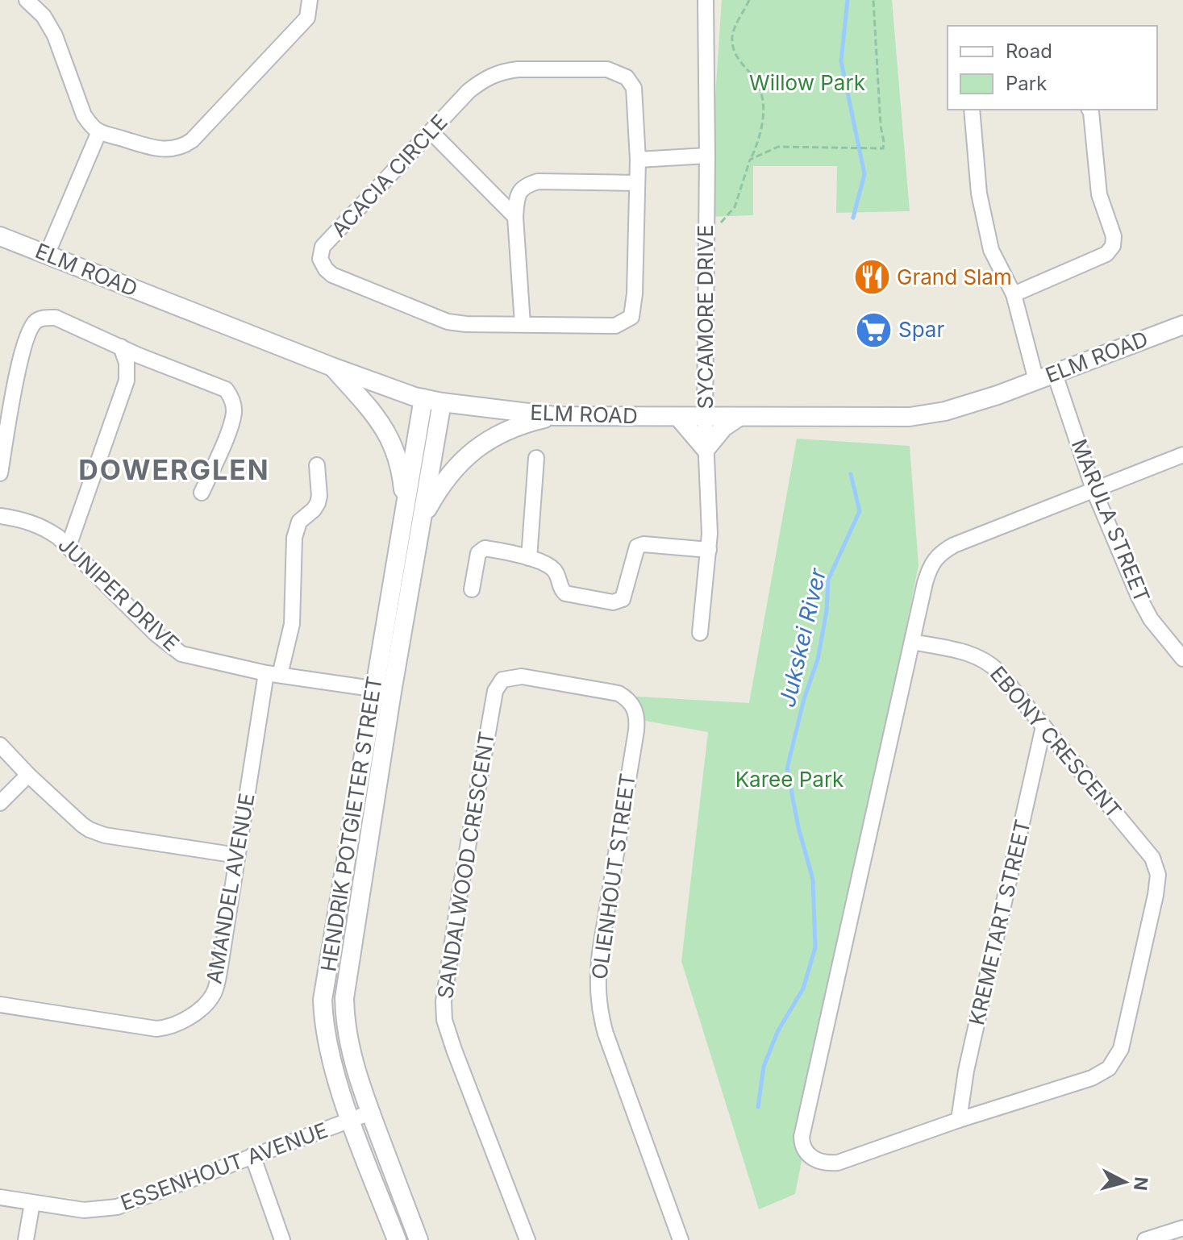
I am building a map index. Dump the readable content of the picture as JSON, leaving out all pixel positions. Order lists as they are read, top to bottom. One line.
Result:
{"streets":{"street":["ACACIA CIRCLE","ELM ROAD","SYCAMORE DRIVE","MARULA STREET","JUNIPER DRIVE","EBONY CRESCENT","HENDRIK POTGIETER STREET","SANDALWOOD CRESCENT","OLIENHOUT STREET","AMANDEL AVENUE","KREMETART STREET","ESSENHOUT AVENUE"]},"crossings":[["ELM ROAD","SYCAMORE DRIVE"],["ELM ROAD","MARULA STREET"],["ELM ROAD","HENDRIK POTGIETER STREET"],["JUNIPER DRIVE","HENDRIK POTGIETER STREET"],["JUNIPER DRIVE","AMANDEL AVENUE"],["EBONY CRESCENT","KREMETART STREET"],["HENDRIK POTGIETER STREET","ESSENHOUT AVENUE"],["SANDALWOOD CRESCENT","OLIENHOUT STREET"]],"districts":["DOWERGLEN"],"water":["Jukskei River"],"parks":["Willow Park","Karee Park"],"places":{"restaurant":["Grand Slam"],"supermarket":["Spar"]},"legend":["Road","Park"],"north":"right"}
